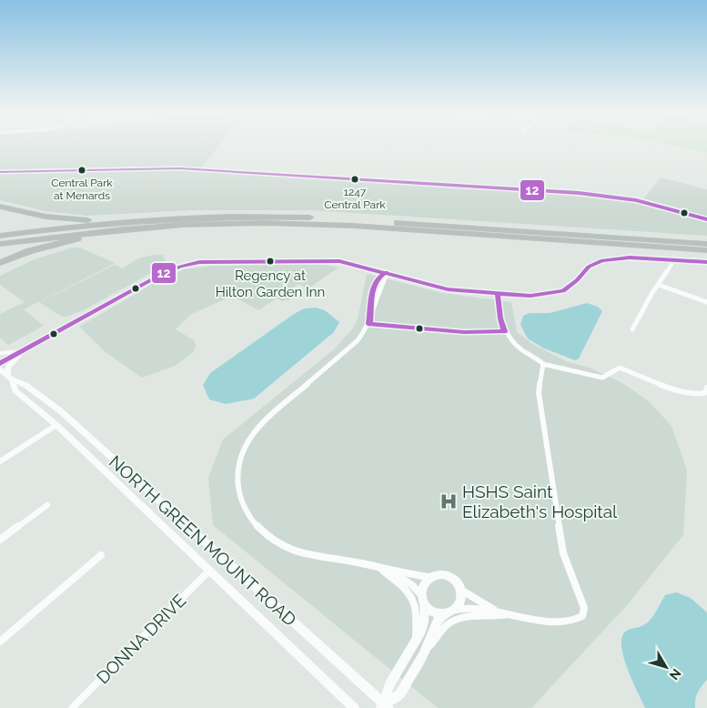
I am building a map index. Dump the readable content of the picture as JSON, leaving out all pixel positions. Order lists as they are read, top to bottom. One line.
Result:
{"streets":{"street":["NORTH GREEN MOUNT ROAD","DONNA DRIVE"]},"crossings":[["NORTH GREEN MOUNT ROAD","DONNA DRIVE"]],"places":{"other":["Central Park at Menards","1247 Central Park","Regency at Hilton Garden Inn"],"hospital":["HSHS Saint Elizabeth's Hospital"]},"lines":["transit line 12"],"north":"bottom right"}
